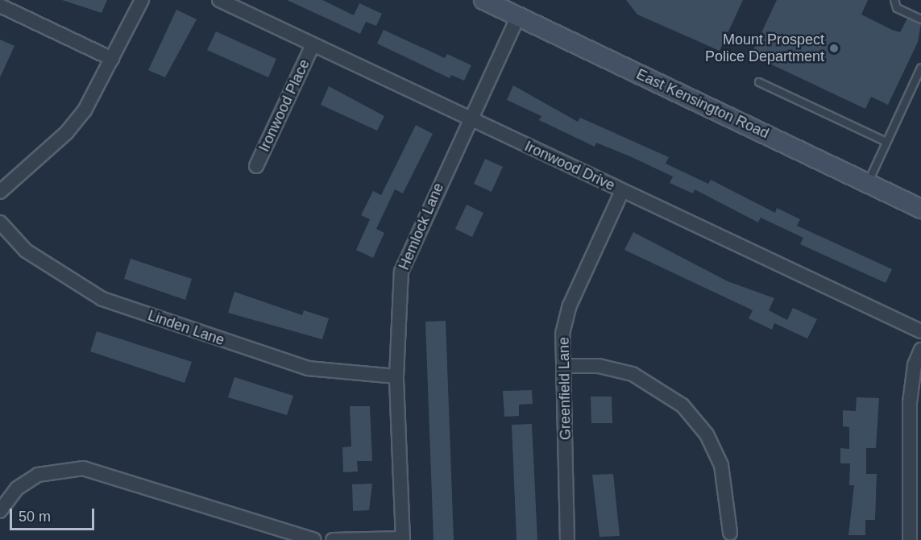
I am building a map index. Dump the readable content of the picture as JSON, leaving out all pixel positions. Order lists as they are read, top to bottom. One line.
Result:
{"streets":{"main road":["East Kensington Road"],"street":["Ironwood Place","Ironwood Drive","Hemlock Lane","Linden Lane","Greenfield Lane"]},"crossings":[["East Kensington Road","Hemlock Lane"],["Ironwood Place","Ironwood Drive"],["Ironwood Drive","Hemlock Lane"],["Ironwood Drive","Greenfield Lane"],["Hemlock Lane","Linden Lane"]],"places":["Mount Prospect Police Department"],"scale_bar":"50 m"}
